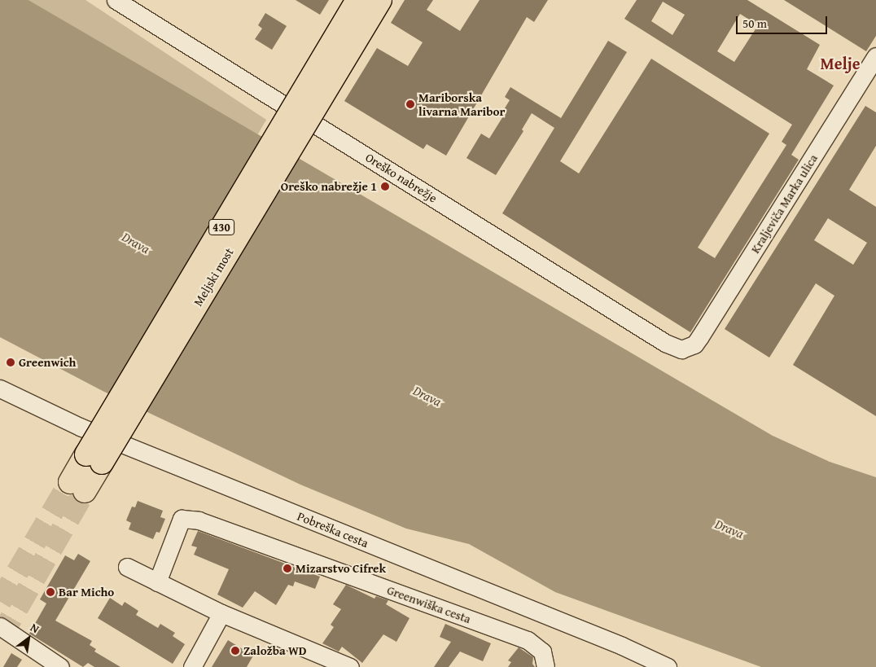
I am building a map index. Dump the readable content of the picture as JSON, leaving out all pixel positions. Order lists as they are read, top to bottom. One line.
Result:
{"streets":{"highway":["430","Meljski most"],"street":["Oreško nabrežje","Kraljeviča Marka ulica","Pobreška cesta","Greenwiška cesta"]},"crossings":[["Oreško nabrežje","Kraljeviča Marka ulica"],["Oreško nabrežje","Meljski most"],["Meljski most","Pobreška cesta"]],"districts":["Melje"],"water":["Drava"],"places":["Mariborska livarna Maribor","Oreško nabrežje 1","Greenwich","Mizarstvo Cifrek","Bar Micho","Založba WD"],"scale_bar":"50 m","north":"top right"}
